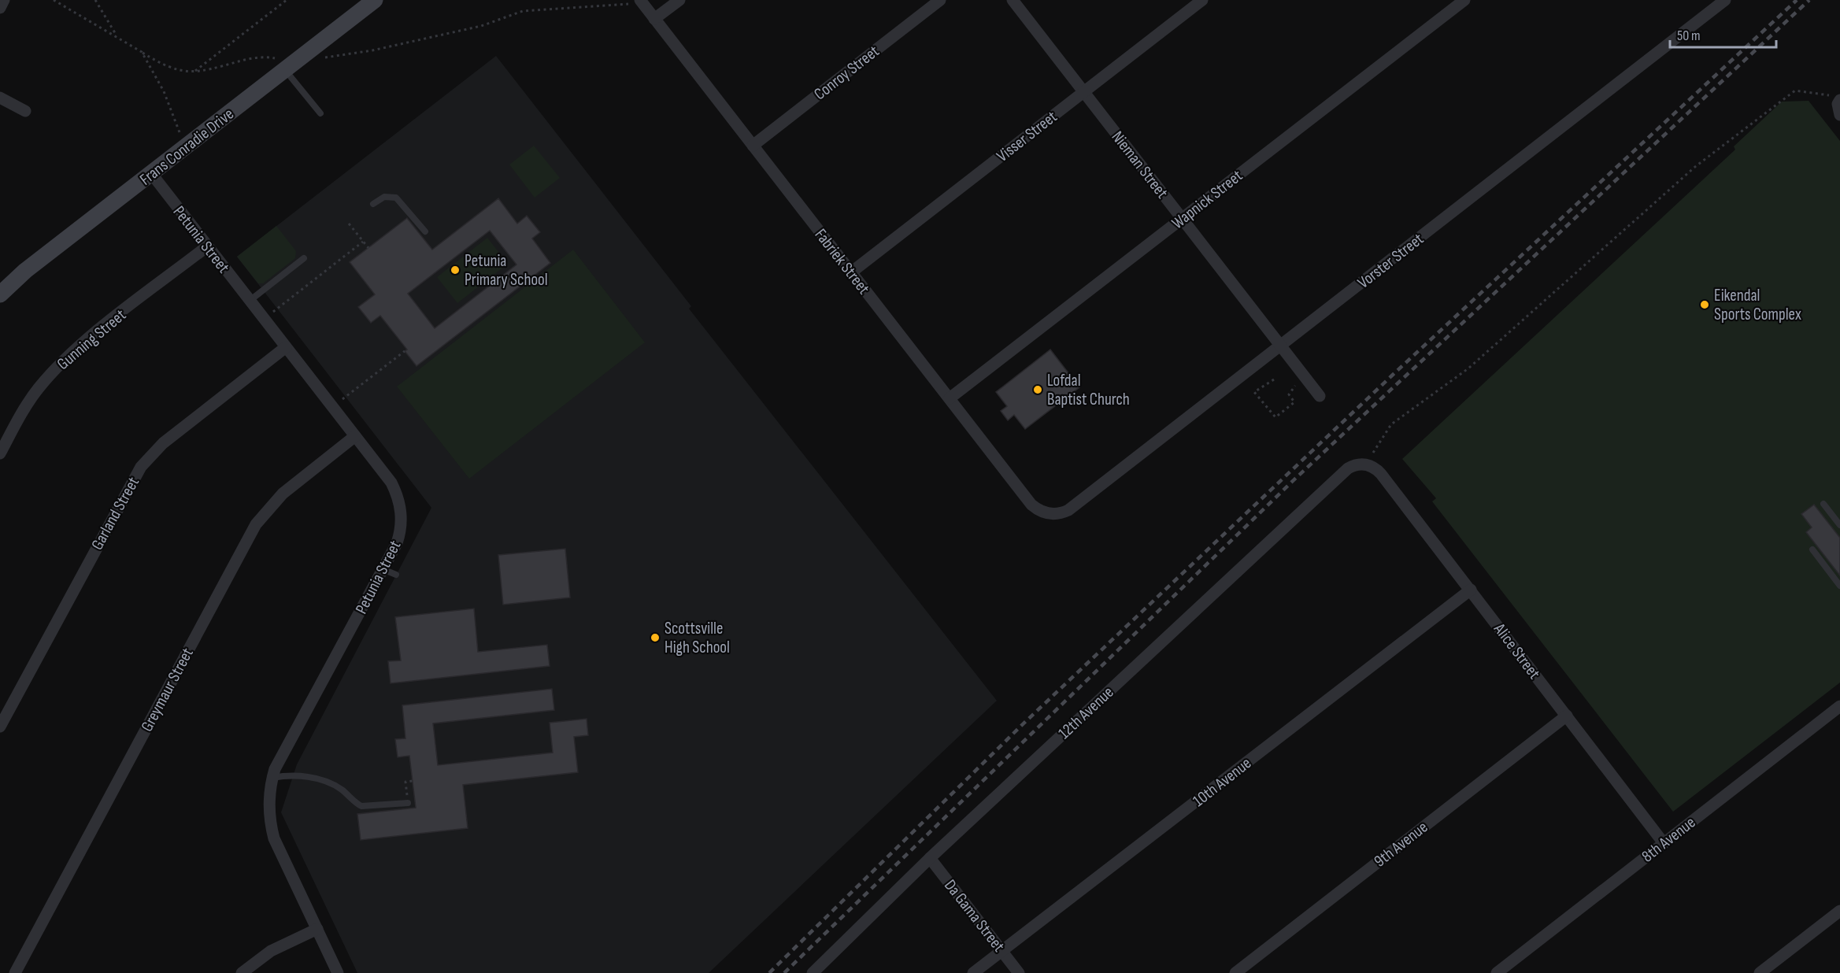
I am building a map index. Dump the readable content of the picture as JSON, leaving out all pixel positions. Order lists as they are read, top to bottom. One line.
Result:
{"streets":{"street":["Conroy Street","Visser Street","Frans Conradie Drive","Nieman Street","Wapnick Street","Petunia Street","Vorster Street","Fabriek Street","Gunning Street","Garland Street","Alice Street","Greymaur Street","12th Avenue","10th Avenue","8th Avenue","9th Avenue","Da Gama Street"]},"crossings":[["Conroy Street","Fabriek Street"],["Visser Street","Nieman Street"],["Visser Street","Fabriek Street"],["Frans Conradie Drive","Petunia Street"],["Nieman Street","Wapnick Street"],["Nieman Street","Vorster Street"],["Wapnick Street","Fabriek Street"],["Petunia Street","Gunning Street"],["Petunia Street","Garland Street"],["Petunia Street","Greymaur Street"],["Vorster Street","Fabriek Street"],["Alice Street","12th Avenue"],["Alice Street","10th Avenue"],["Alice Street","8th Avenue"],["Alice Street","9th Avenue"],["12th Avenue","Da Gama Street"],["10th Avenue","Da Gama Street"]],"places":["Petunia Primary School","Eikendal Sports Complex","Lofdal Baptist Church","Scottsville High School"],"scale_bar":"50 m"}
